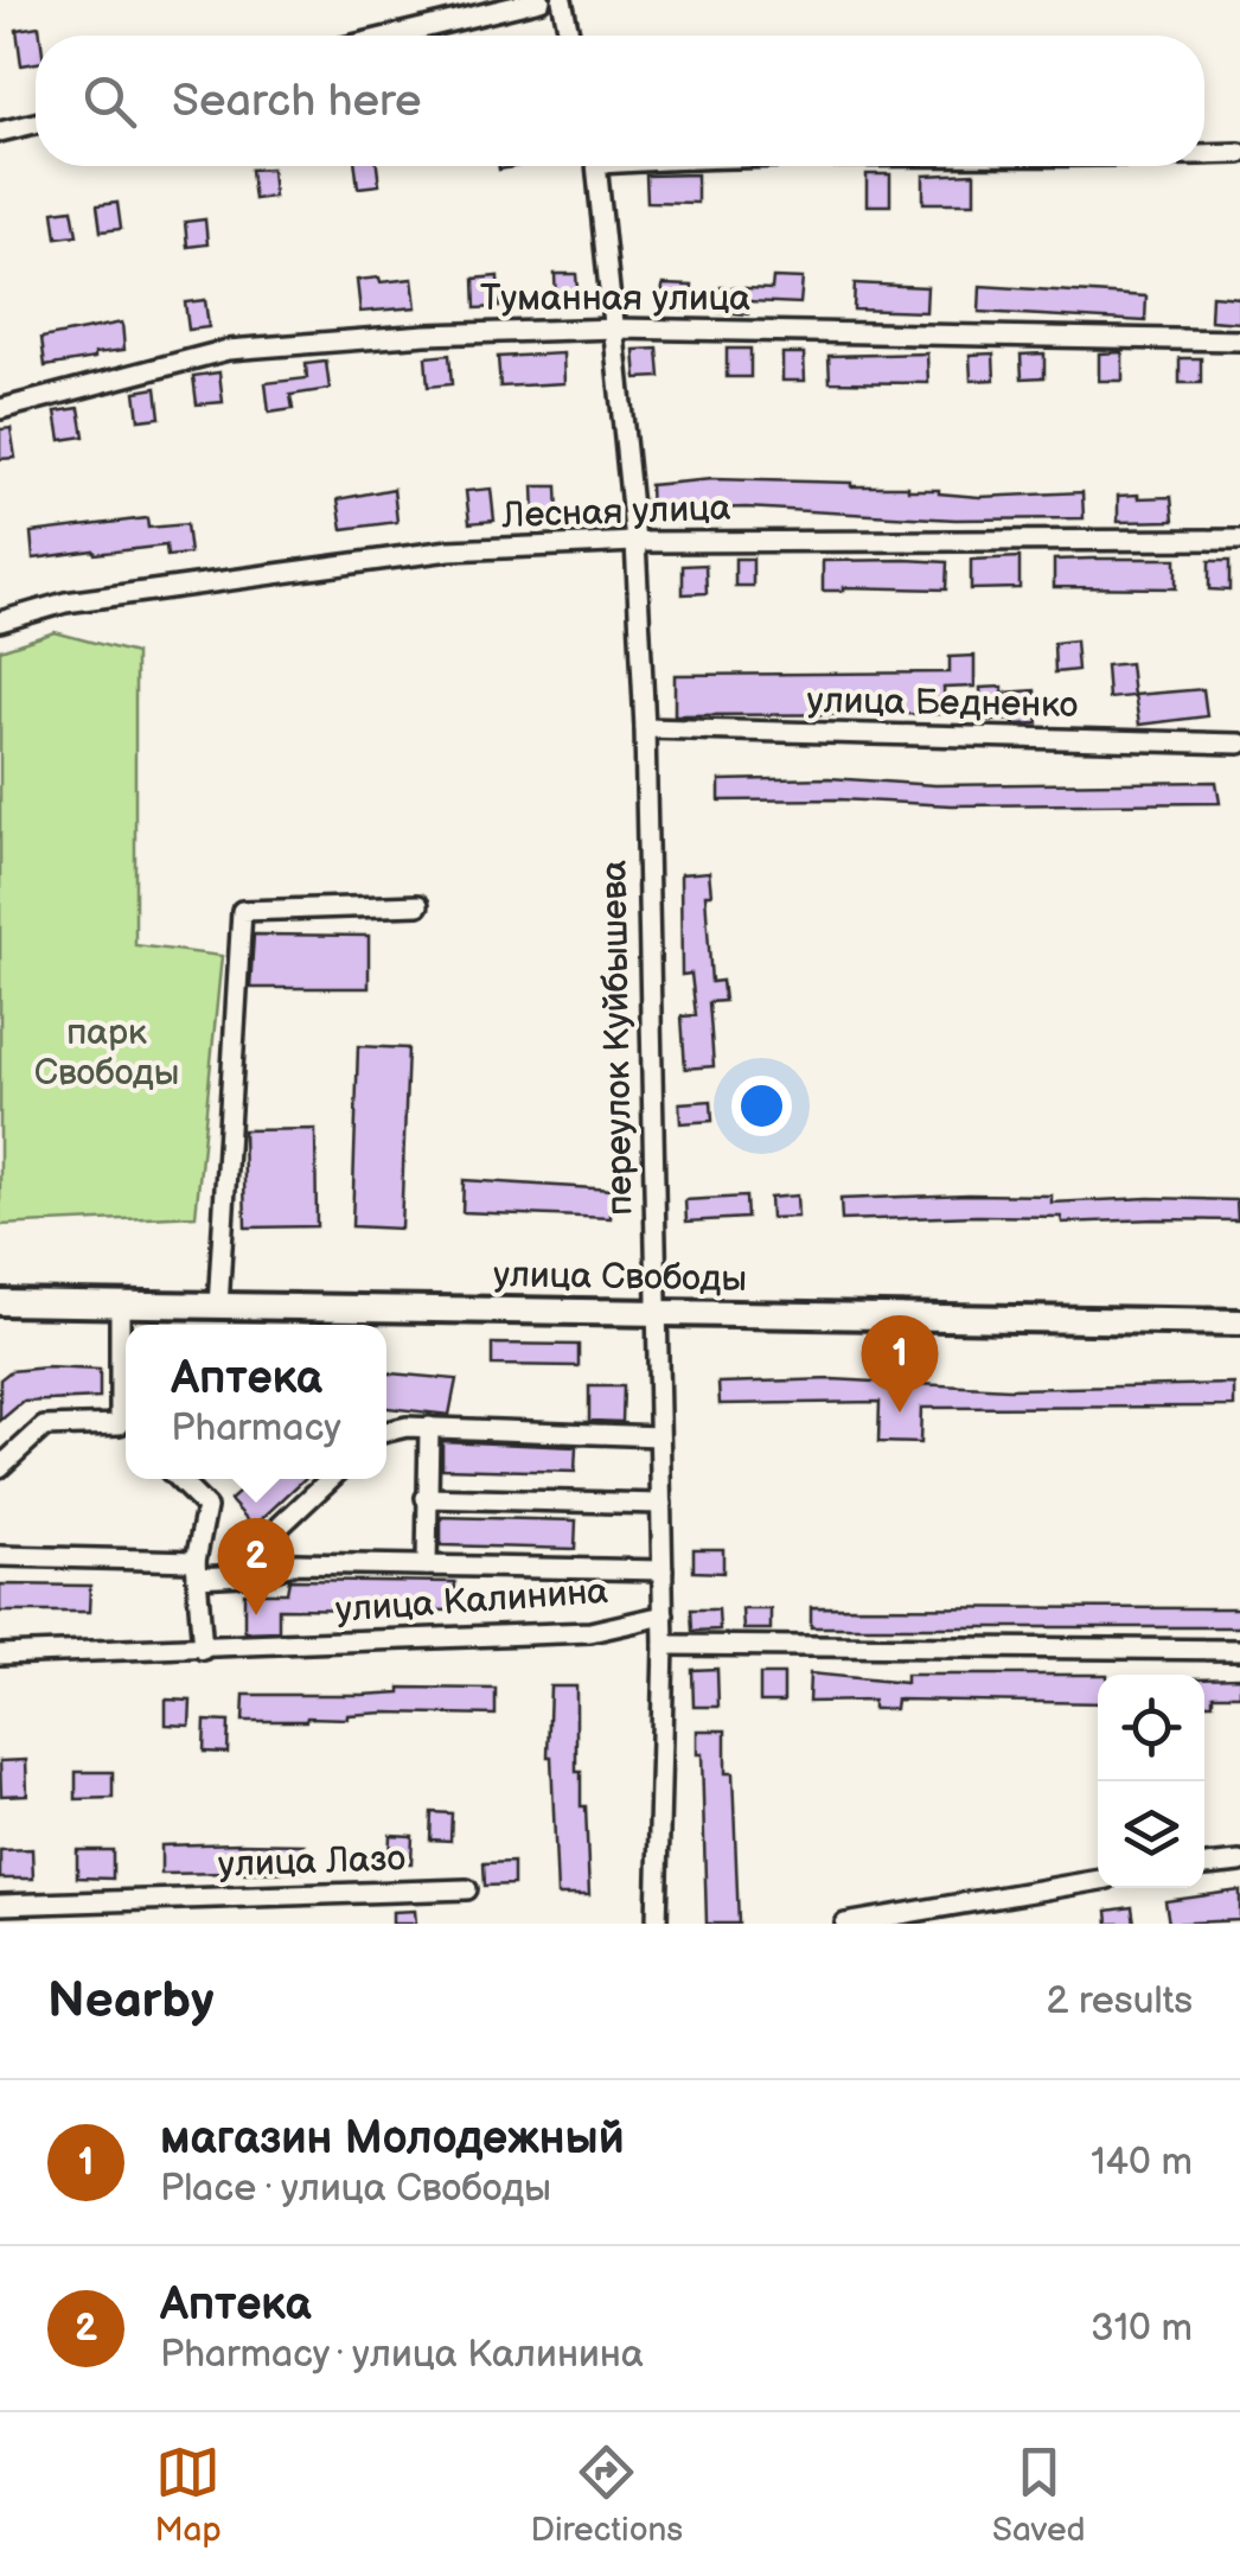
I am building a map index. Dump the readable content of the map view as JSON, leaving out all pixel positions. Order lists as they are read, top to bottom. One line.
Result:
{"streets":{"main road":["улица Свободы"],"street":["Туманная улица","Лесная улица","улица Бедненко","переулок Куйбышева","улица Калинина","улица Лазо"]},"crossings":[["Туманная улица","переулок Куйбышева"],["Лесная улица","переулок Куйбышева"],["улица Бедненко","переулок Куйбышева"],["переулок Куйбышева","улица Свободы"],["переулок Куйбышева","улица Калинина"]],"parks":["парк Свободы"],"page":{"search":"Search here","pins":["1","2"],"popup":["Аптека","Pharmacy"],"heading":["Nearby","2 results"],"list":[{"mark":"1","name":"магазин Молодежный","note":"Place · улица Свободы","value":"140 m"},{"mark":"2","name":"Аптека","note":"Pharmacy · улица Калинина","value":"310 m"}],"nav":["Map","Directions","Saved"]}}
